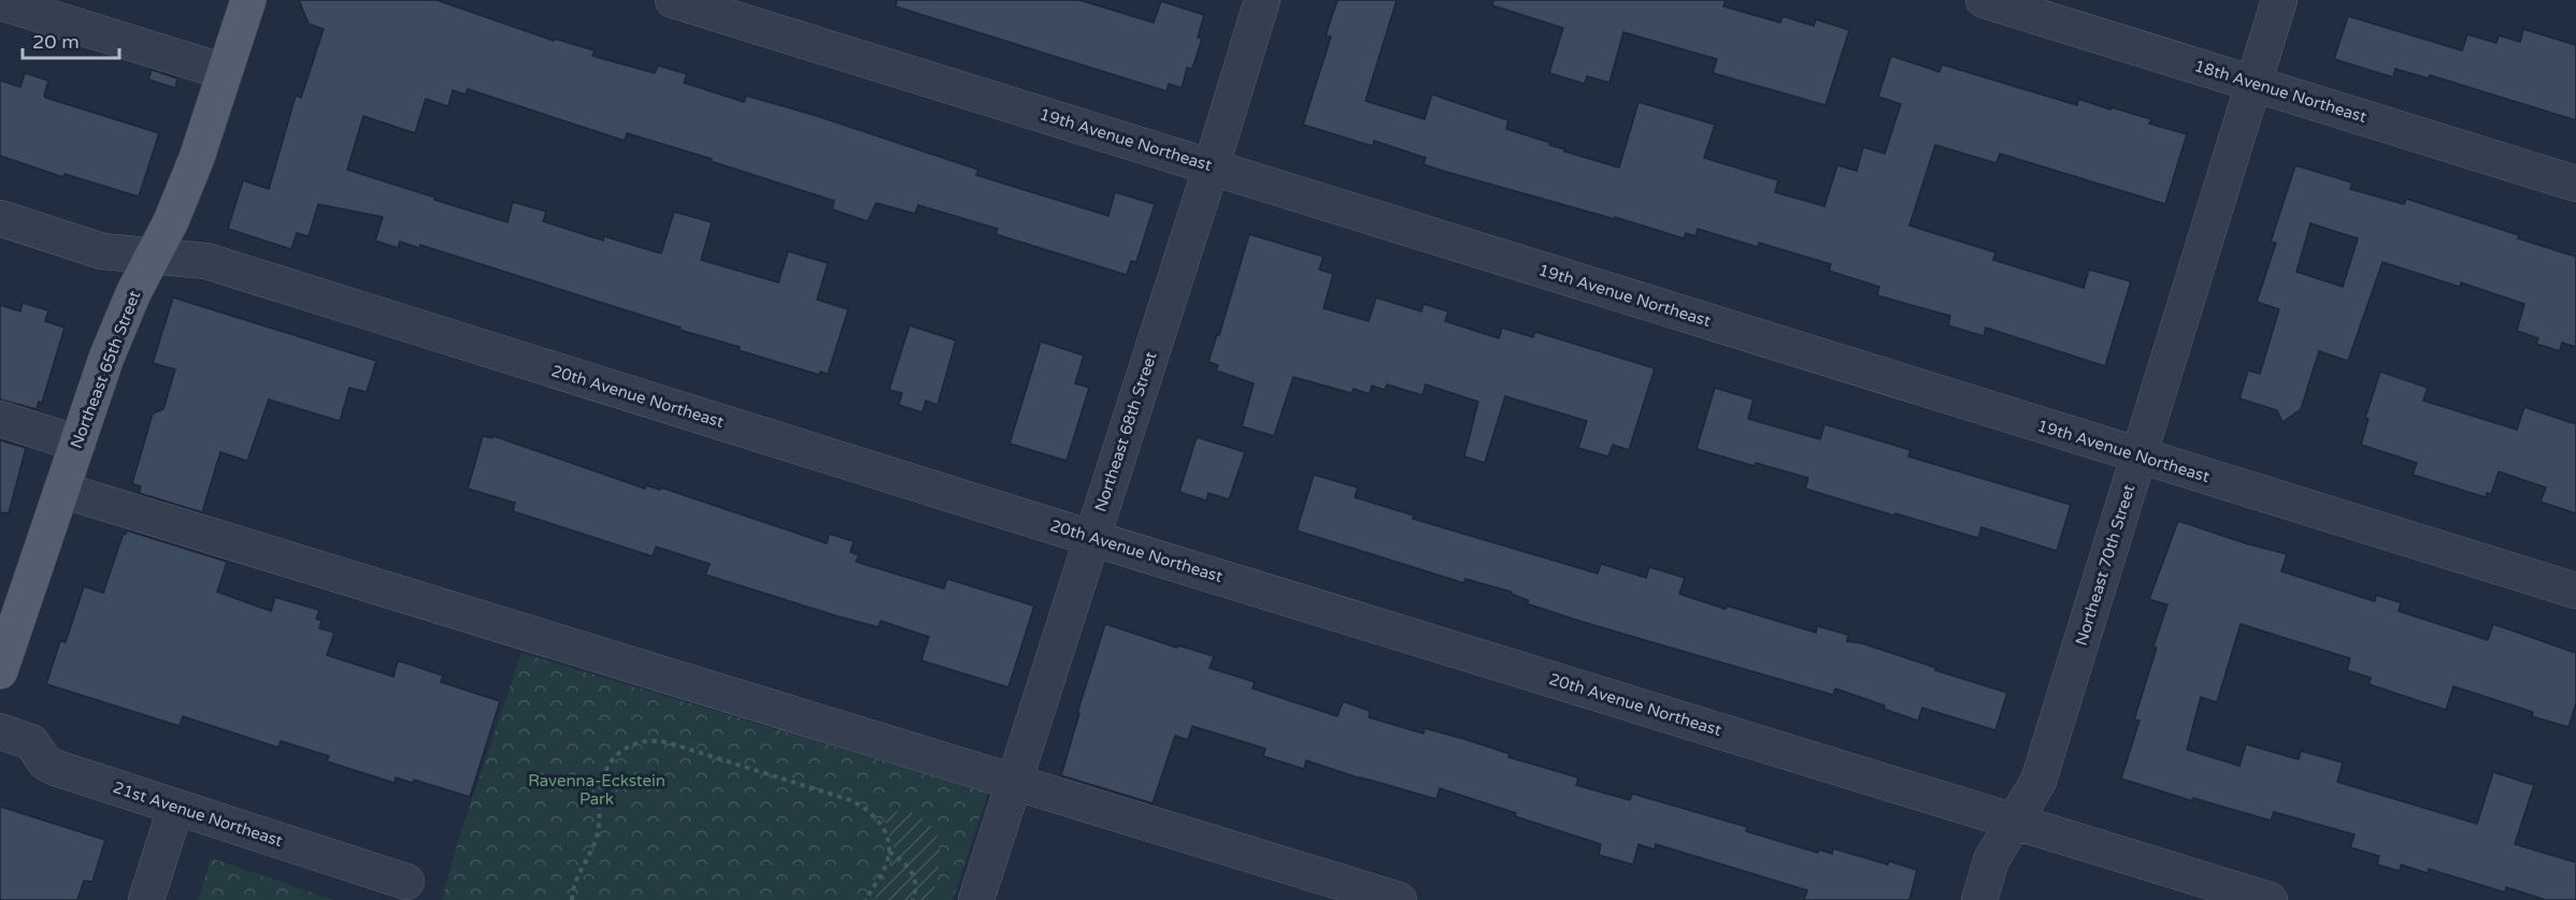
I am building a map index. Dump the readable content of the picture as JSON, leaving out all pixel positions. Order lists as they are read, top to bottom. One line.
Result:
{"streets":{"main road":["Northeast 65th Street"],"street":["18th Avenue Northeast","19th Avenue Northeast","20th Avenue Northeast","Northeast 68th Street","Northeast 70th Street","21st Avenue Northeast"]},"crossings":[["18th Avenue Northeast","Northeast 70th Street"],["19th Avenue Northeast","Northeast 68th Street"],["19th Avenue Northeast","Northeast 70th Street"],["Northeast 65th Street","20th Avenue Northeast"],["20th Avenue Northeast","Northeast 68th Street"],["20th Avenue Northeast","Northeast 70th Street"]],"parks":["Ravenna-Eckstein Park"],"scale_bar":"20 m"}
